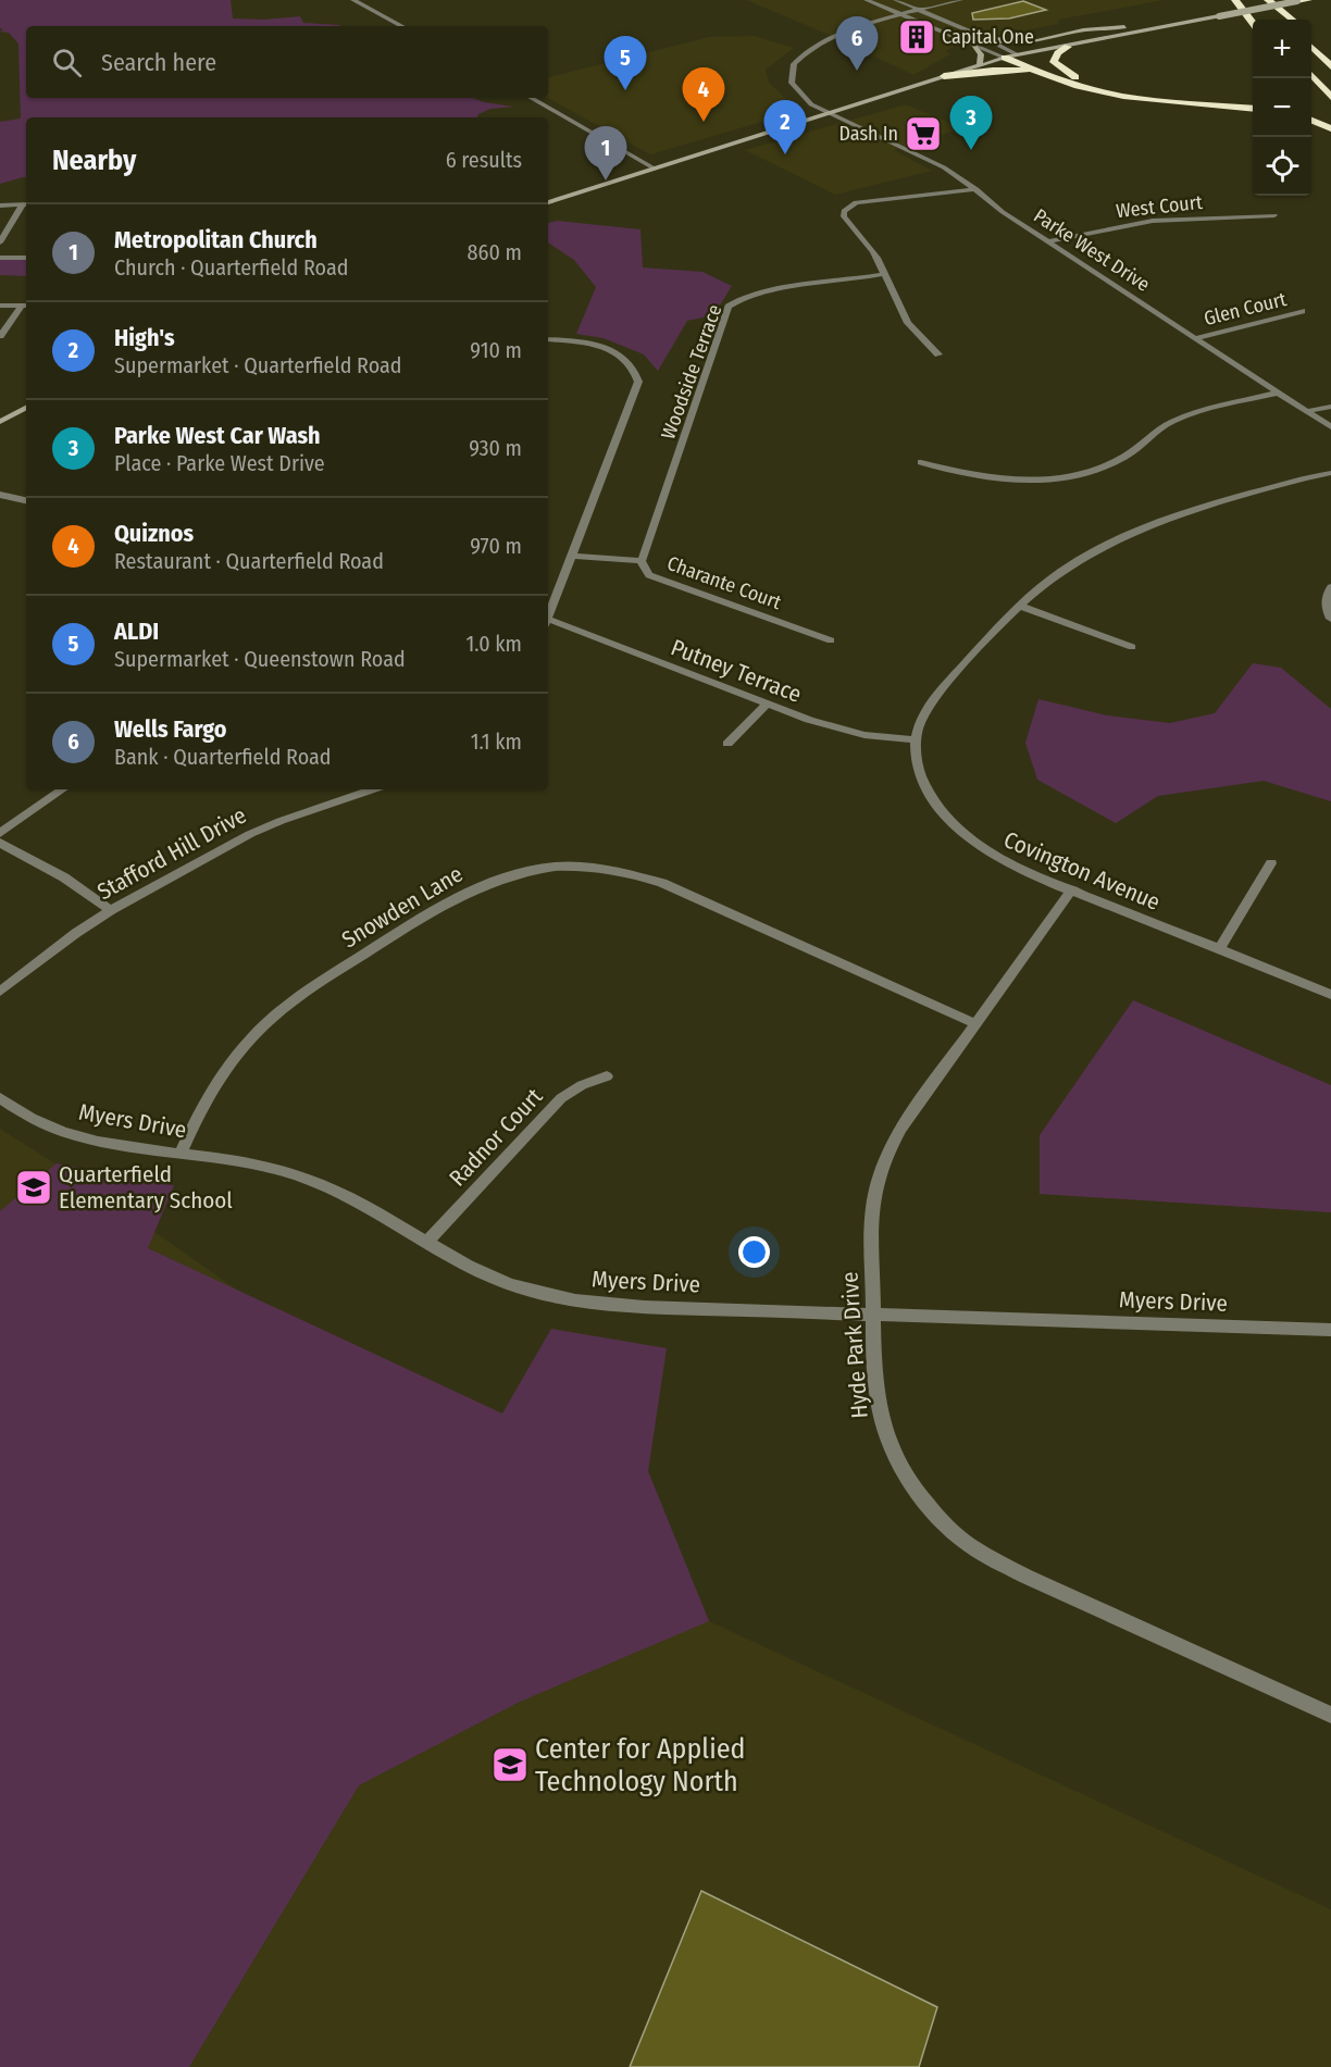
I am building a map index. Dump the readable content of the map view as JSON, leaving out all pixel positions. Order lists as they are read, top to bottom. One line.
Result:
{"streets":{"street":["West Court","Parke West Drive","Glen Court","Woodside Terrace","Charante Court","Putney Terrace","Stafford Hill Drive","Covington Avenue","Snowden Lane","Myers Drive","Radnor Court","Hyde Park Drive"]},"crossings":[["West Court","Parke West Drive"],["Parke West Drive","Glen Court"],["Woodside Terrace","Charante Court"],["Putney Terrace","Covington Avenue"],["Covington Avenue","Hyde Park Drive"],["Snowden Lane","Myers Drive"],["Snowden Lane","Hyde Park Drive"],["Myers Drive","Radnor Court"],["Myers Drive","Hyde Park Drive"]],"places":{"building":["Capital One"],"supermarket":["Dash In"],"school or university":["Quarterfield Elementary School","Center for Applied Technology North"]},"page":{"pins":["6","5","4","3","2","1"],"map_buttons":["+","−"],"search":"Search here","heading":["Nearby","6 results"],"list":[{"mark":"1","name":"Metropolitan Church","note":"Church · Quarterfield Road","value":"860 m"},{"mark":"2","name":"High's","note":"Supermarket · Quarterfield Road","value":"910 m"},{"mark":"3","name":"Parke West Car Wash","note":"Place · Parke West Drive","value":"930 m"},{"mark":"4","name":"Quiznos","note":"Restaurant · Quarterfield Road","value":"970 m"},{"mark":"5","name":"ALDI","note":"Supermarket · Queenstown Road","value":"1.0 km"},{"mark":"6","name":"Wells Fargo","note":"Bank · Quarterfield Road","value":"1.1 km"}]}}
